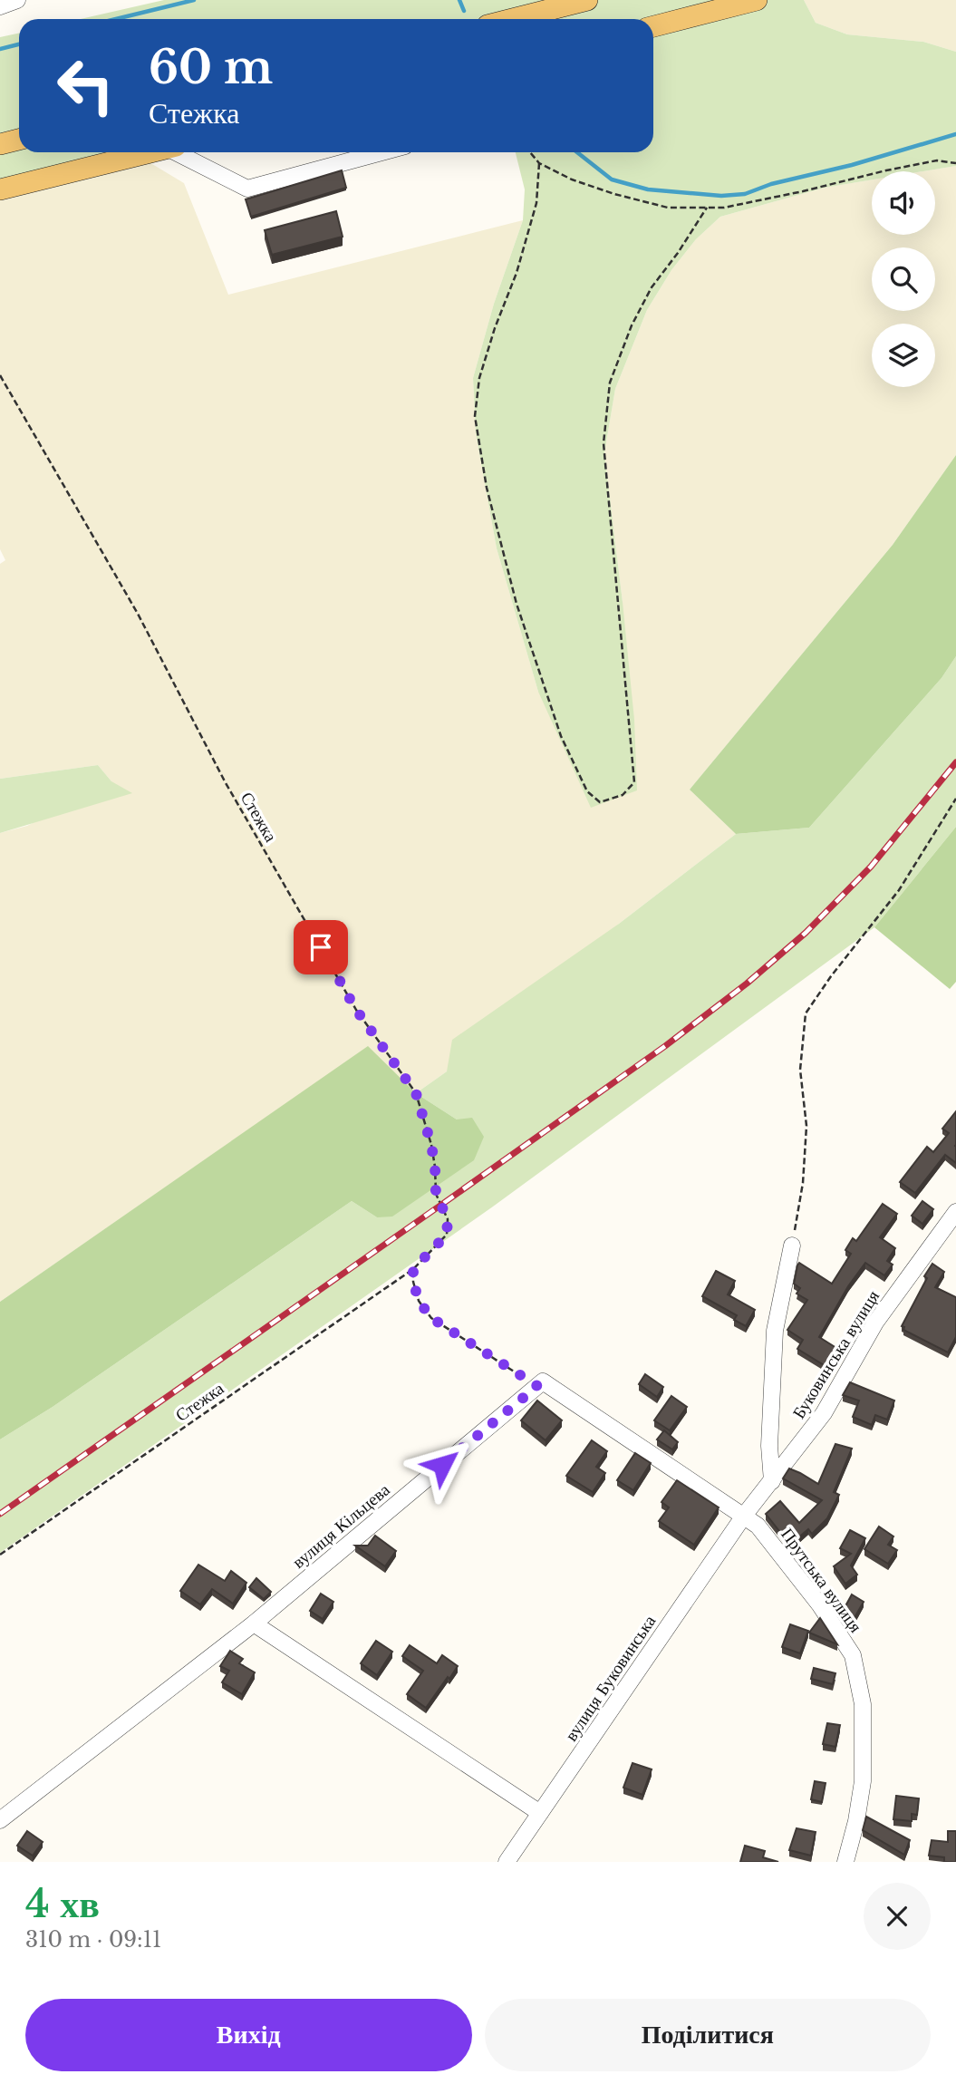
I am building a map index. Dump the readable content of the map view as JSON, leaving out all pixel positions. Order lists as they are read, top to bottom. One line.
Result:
{"streets":{"street":["Буковинська вулиця","вулиця Кільцева","Прутська вулиця","вулиця Буковинська"],"path":["Стежка"]},"crossings":[["Буковинська вулиця","Прутська вулиця"],["Буковинська вулиця","вулиця Буковинська"],["Прутська вулиця","вулиця Буковинська"]],"page":{"turn":["60 m","Стежка"],"heading":["4 хв","310 m · 09:11"],"buttons":["Вихід","Поділитися"]}}
